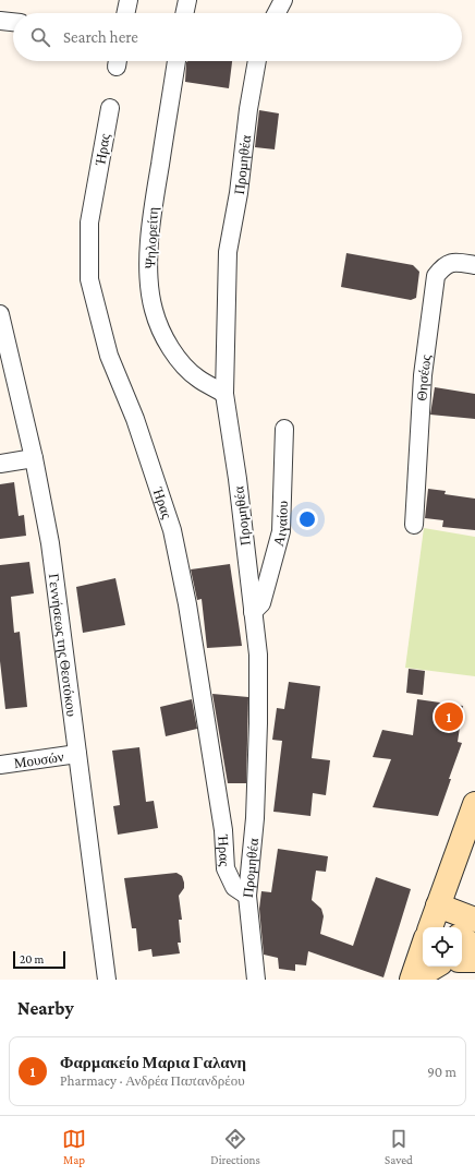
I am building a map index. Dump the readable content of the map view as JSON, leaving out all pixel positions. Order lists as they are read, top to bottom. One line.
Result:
{"streets":{"street":["Ήρας","Προμηθέα","Ψηλορείτη","Θησέως","Αιγαίου","Γεννήσεως της Θεοτόκου","Μουσών"]},"crossings":[["Ήρας","Προμηθέα"],["Προμηθέα","Ψηλορείτη"],["Προμηθέα","Αιγαίου"],["Γεννήσεως της Θεοτόκου","Μουσών"]],"scale_bar":"20 m","page":{"search":"Search here","pins":"1","scale":"20 m","heading":"Nearby","list":[{"mark":"1","name":"Φαρμακείο Μαρια Γαλανη","note":"Pharmacy · Ανδρέα Παπανδρέου","value":"90 m"}],"nav":["Map","Directions","Saved"]}}
